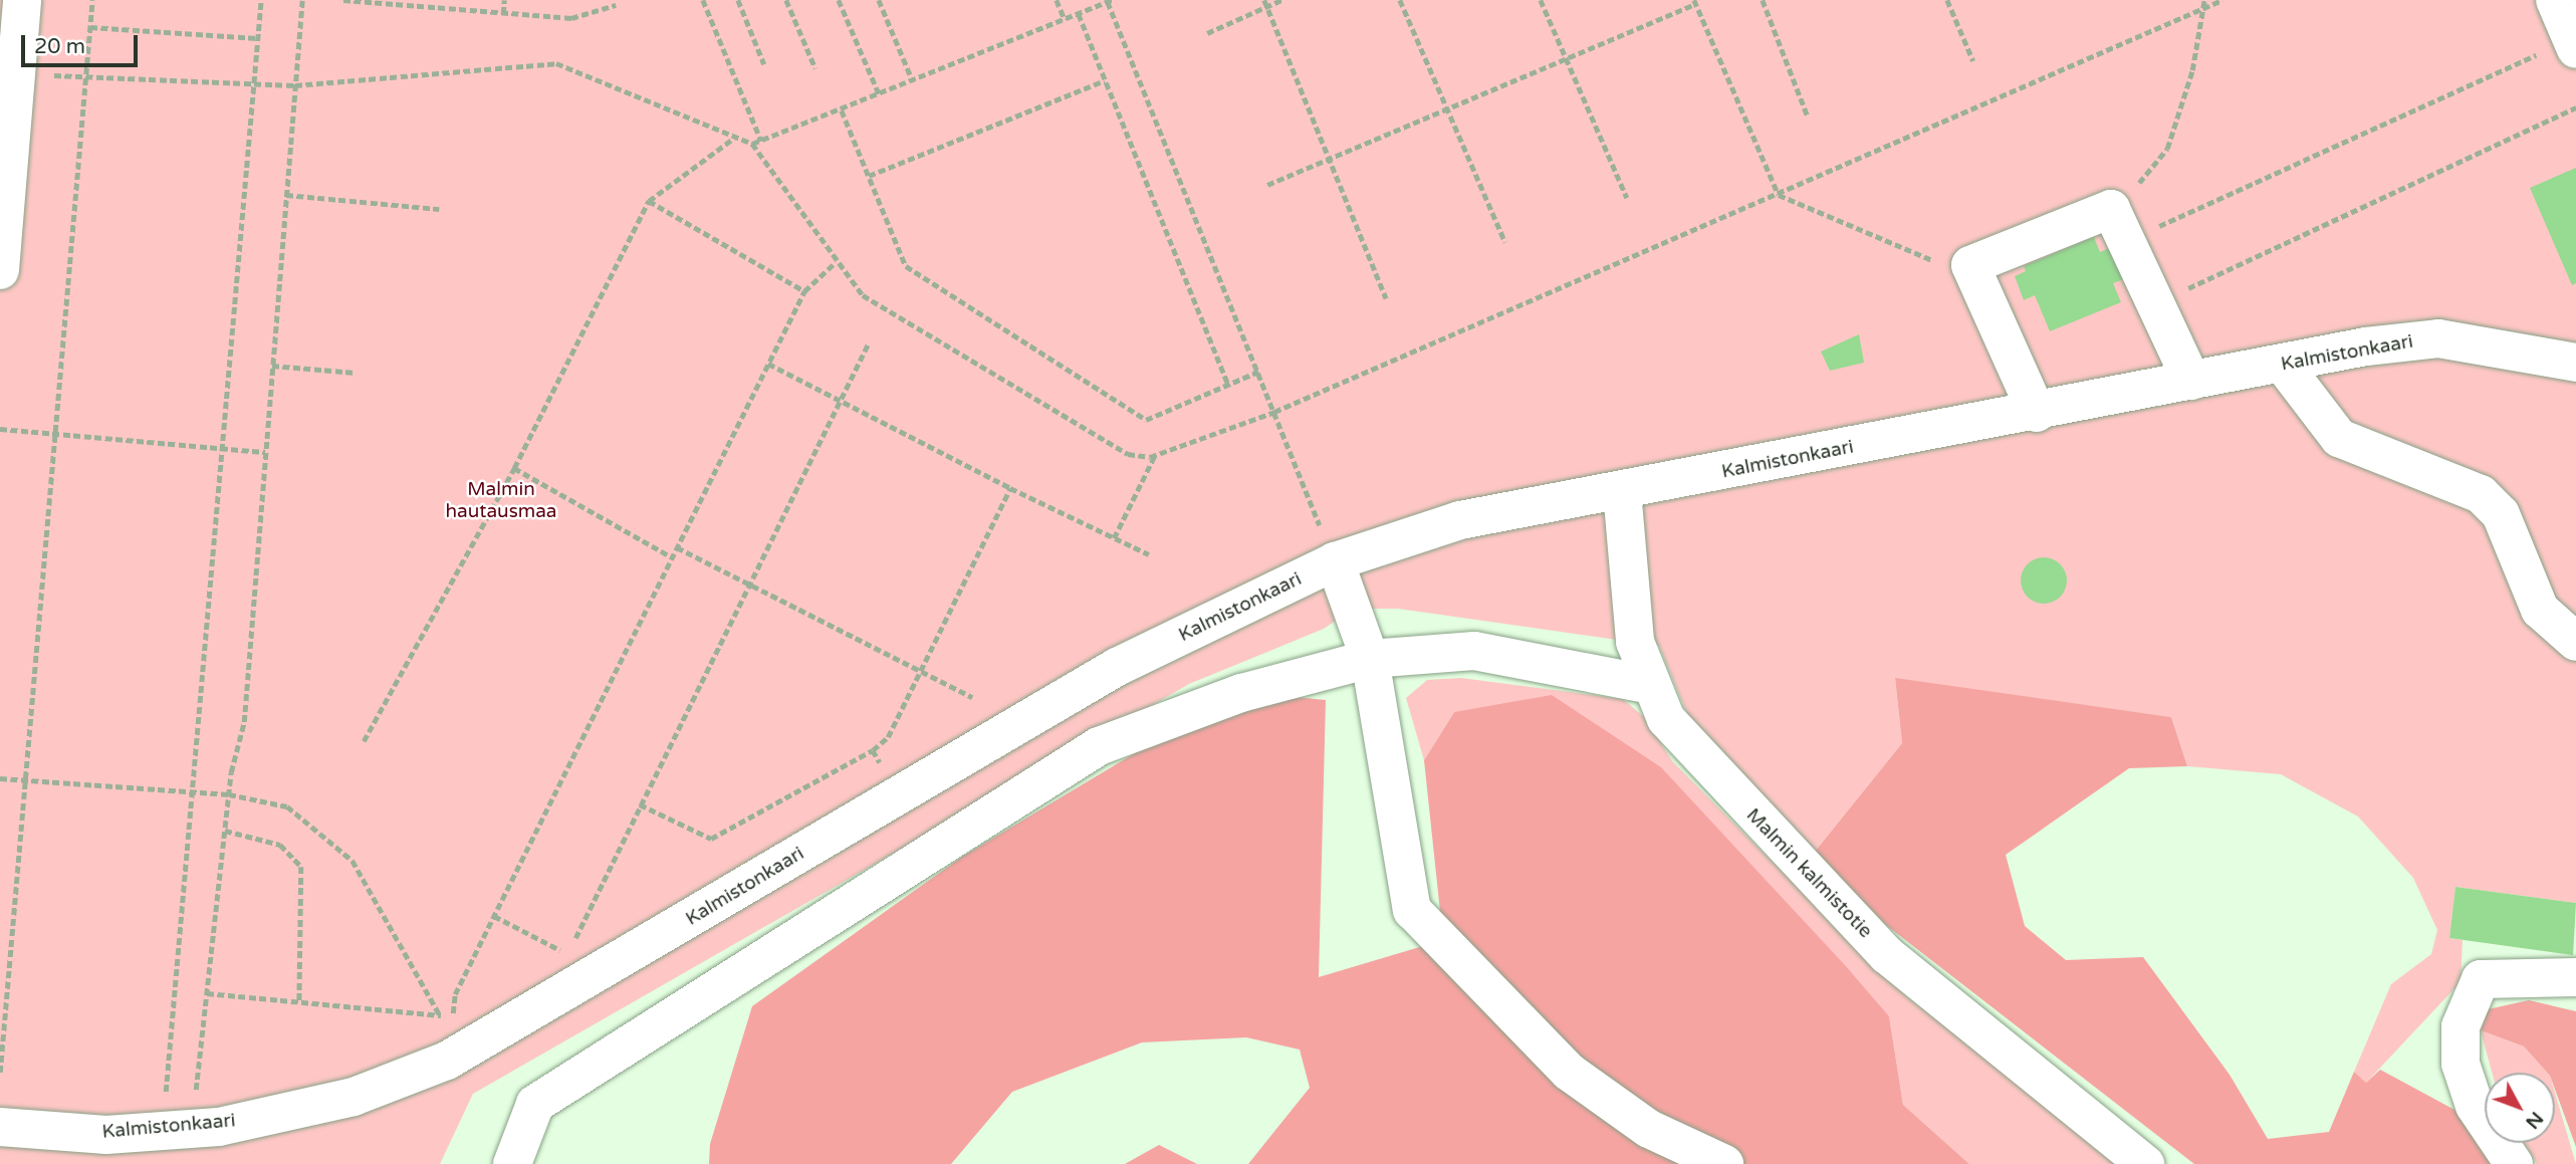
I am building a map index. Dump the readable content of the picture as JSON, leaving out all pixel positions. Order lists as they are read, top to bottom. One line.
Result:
{"streets":{"street":["Kalmistonkaari","Malmin kalmistotie"]},"crossings":[["Kalmistonkaari","Malmin kalmistotie"]],"parks":["Malmin hautausmaa"],"scale_bar":"20 m","north":"bottom right"}
